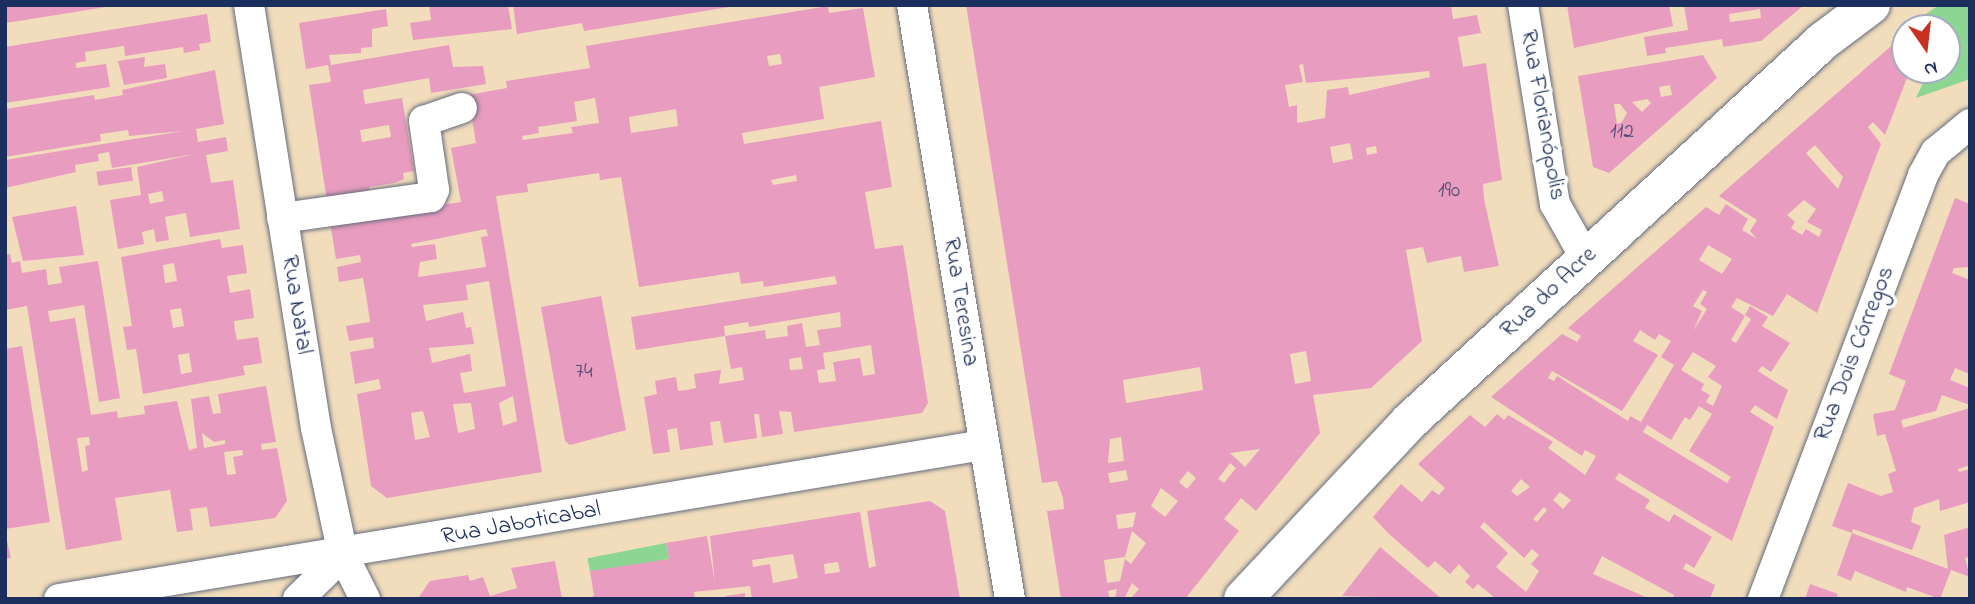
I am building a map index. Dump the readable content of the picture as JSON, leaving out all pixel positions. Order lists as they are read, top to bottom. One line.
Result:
{"streets":{"main road":["Rua do Acre"],"street":["Rua Florianópolis","Rua Teresina","Rua Natal","Rua Dois Córregos","Rua Jaboticabal"]},"crossings":[["Rua Florianópolis","Rua do Acre"],["Rua Teresina","Rua Jaboticabal"],["Rua Natal","Rua Jaboticabal"]],"house_numbers":["112","190","74"],"north":"bottom"}
